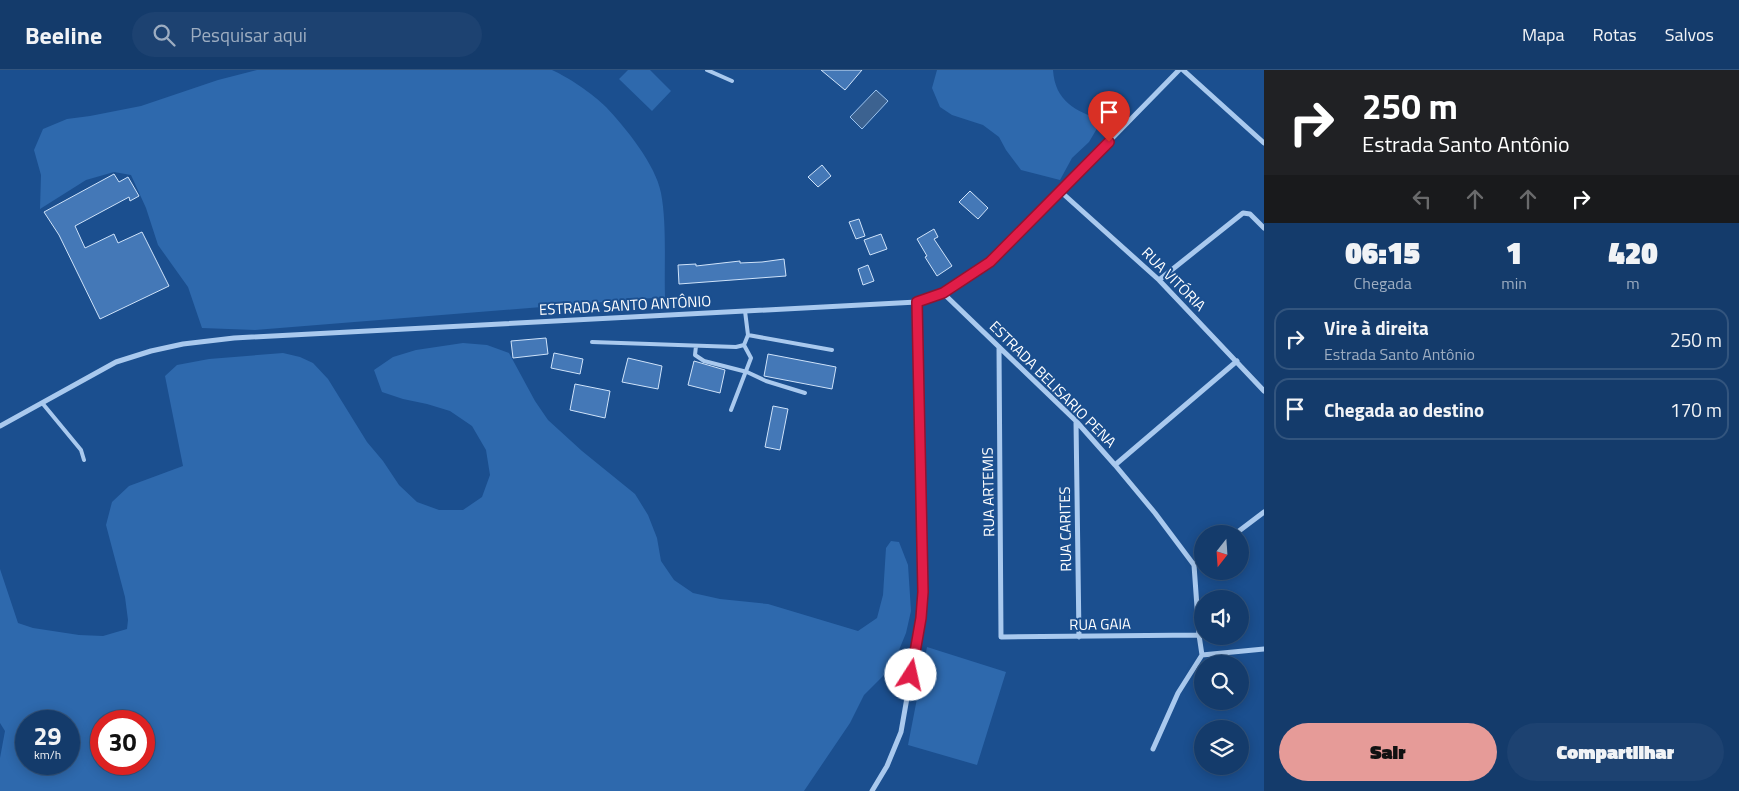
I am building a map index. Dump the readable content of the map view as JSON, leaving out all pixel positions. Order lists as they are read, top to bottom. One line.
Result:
{"streets":{"street":["RUA VITÓRIA","ESTRADA SANTO ANTÔNIO","ESTRADA BELISARIO PENA","RUA ARTEMIS","RUA CARITES","RUA GAIA"]},"crossings":[["RUA VITÓRIA","ESTRADA SANTO ANTÔNIO"],["ESTRADA SANTO ANTÔNIO","ESTRADA BELISARIO PENA"],["ESTRADA BELISARIO PENA","RUA ARTEMIS"],["ESTRADA BELISARIO PENA","RUA CARITES"],["RUA ARTEMIS","RUA GAIA"],["RUA CARITES","RUA GAIA"]],"north":"bottom","page":{"header":"Beeline","search":"Pesquisar aqui","nav":["Mapa","Rotas","Salvos"],"turn":["250 m","Estrada Santo Antônio"],"eta":["06:15","Chegada","1","min","420","m"],"list":[{"name":"Vire à direita","note":"Estrada Santo Antônio","value":"250 m"},{"name":"Chegada ao destino","value":"170 m"}],"speed":"29 km/h","limit":"30","buttons":["Sair","Compartilhar"]}}
